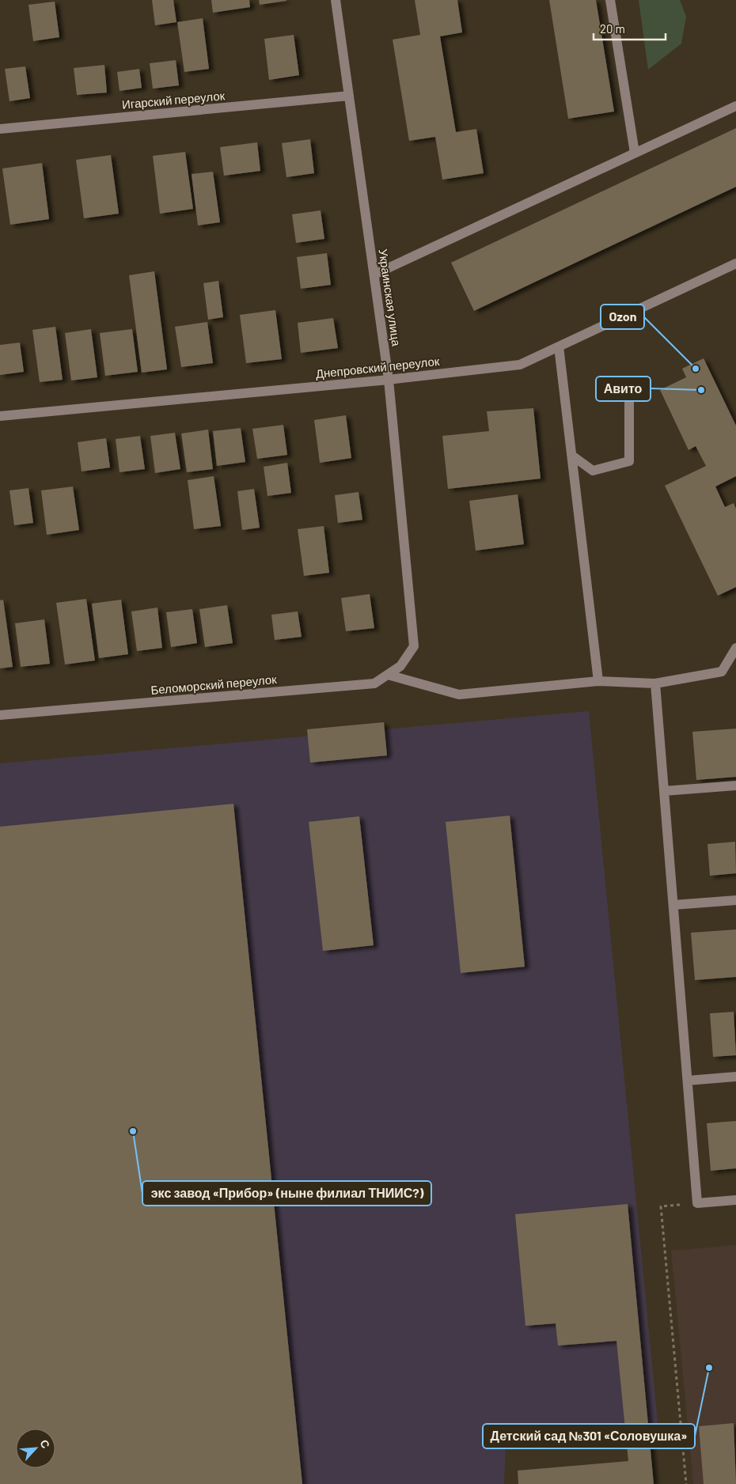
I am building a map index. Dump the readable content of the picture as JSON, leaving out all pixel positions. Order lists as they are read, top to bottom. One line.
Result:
{"streets":{"street":["Игарский переулок","Украинская улица","Днепровский переулок","Беломорский переулок"]},"crossings":[["Игарский переулок","Украинская улица"],["Украинская улица","Днепровский переулок"],["Украинская улица","Беломорский переулок"]],"places":["Ozon","Авито","экс завод «Прибор» (ныне филиал ТНИИС?)","Детский сад №301 «Соловушка»"],"scale_bar":"20 m","north":"top right"}
